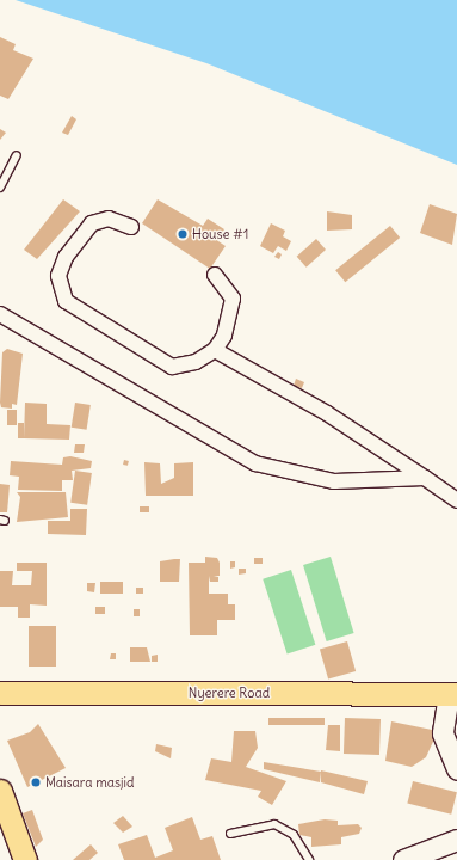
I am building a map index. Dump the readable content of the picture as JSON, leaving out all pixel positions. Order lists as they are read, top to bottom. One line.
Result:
{"streets":{"main road":["Nyerere Road"]},"places":["House #1","Maisara masjid"]}
